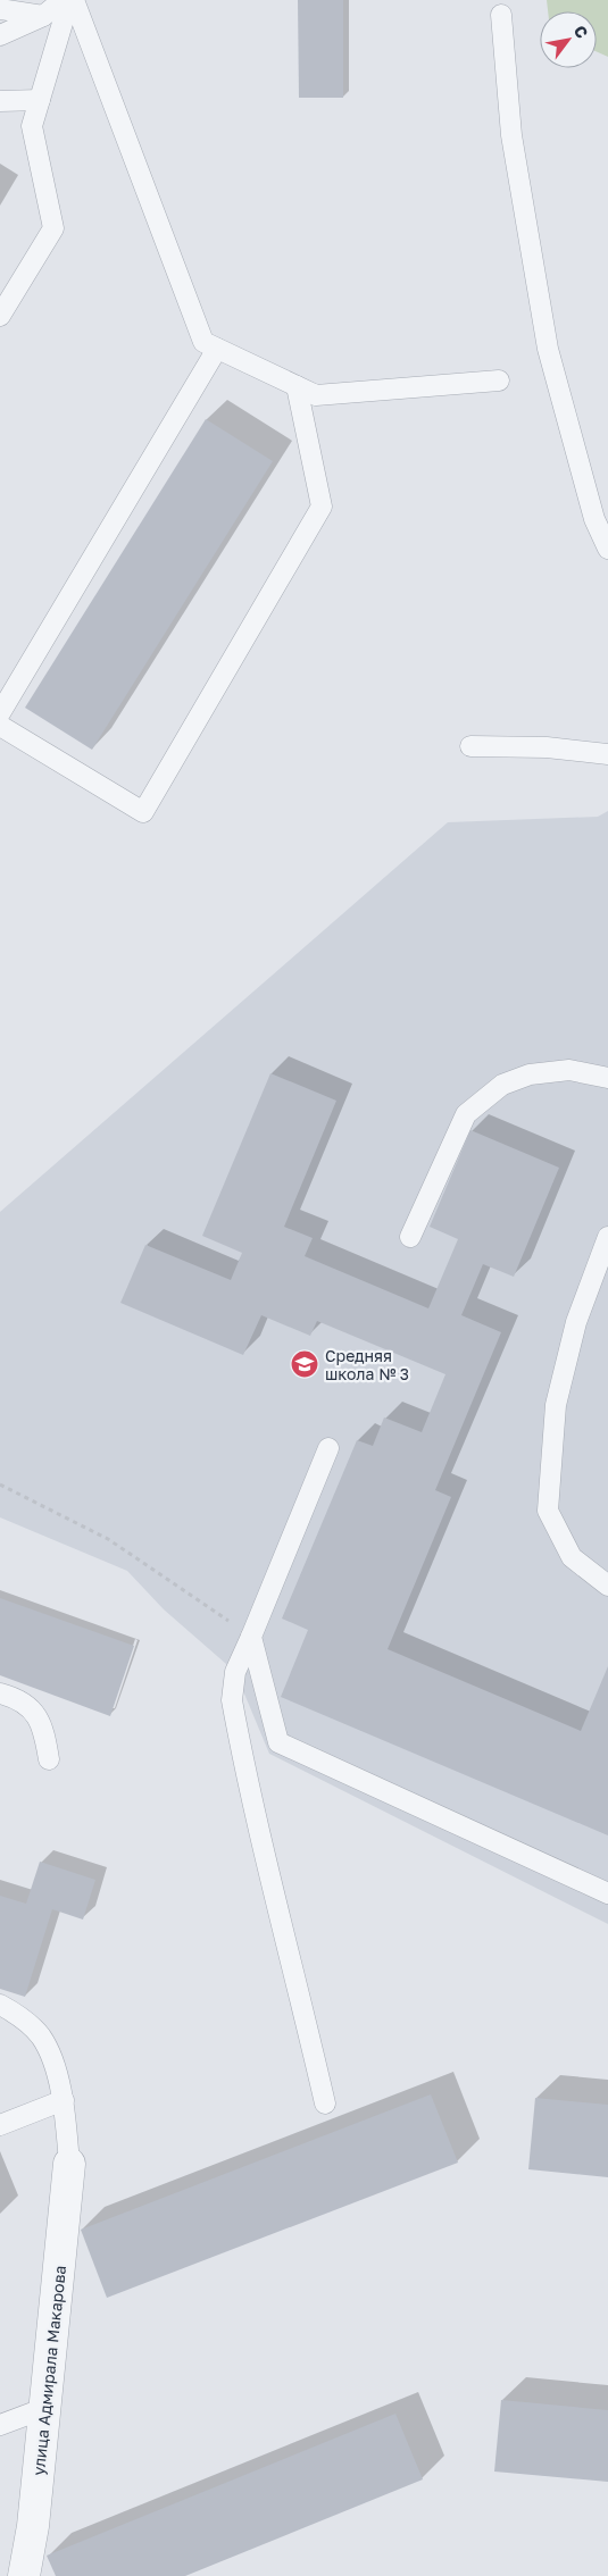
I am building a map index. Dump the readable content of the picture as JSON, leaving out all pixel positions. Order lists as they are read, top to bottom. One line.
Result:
{"streets":{"street":["улица Адмирала Макарова"]},"places":{"school or university":["Средняя школа № 3"]},"north":"top right"}
